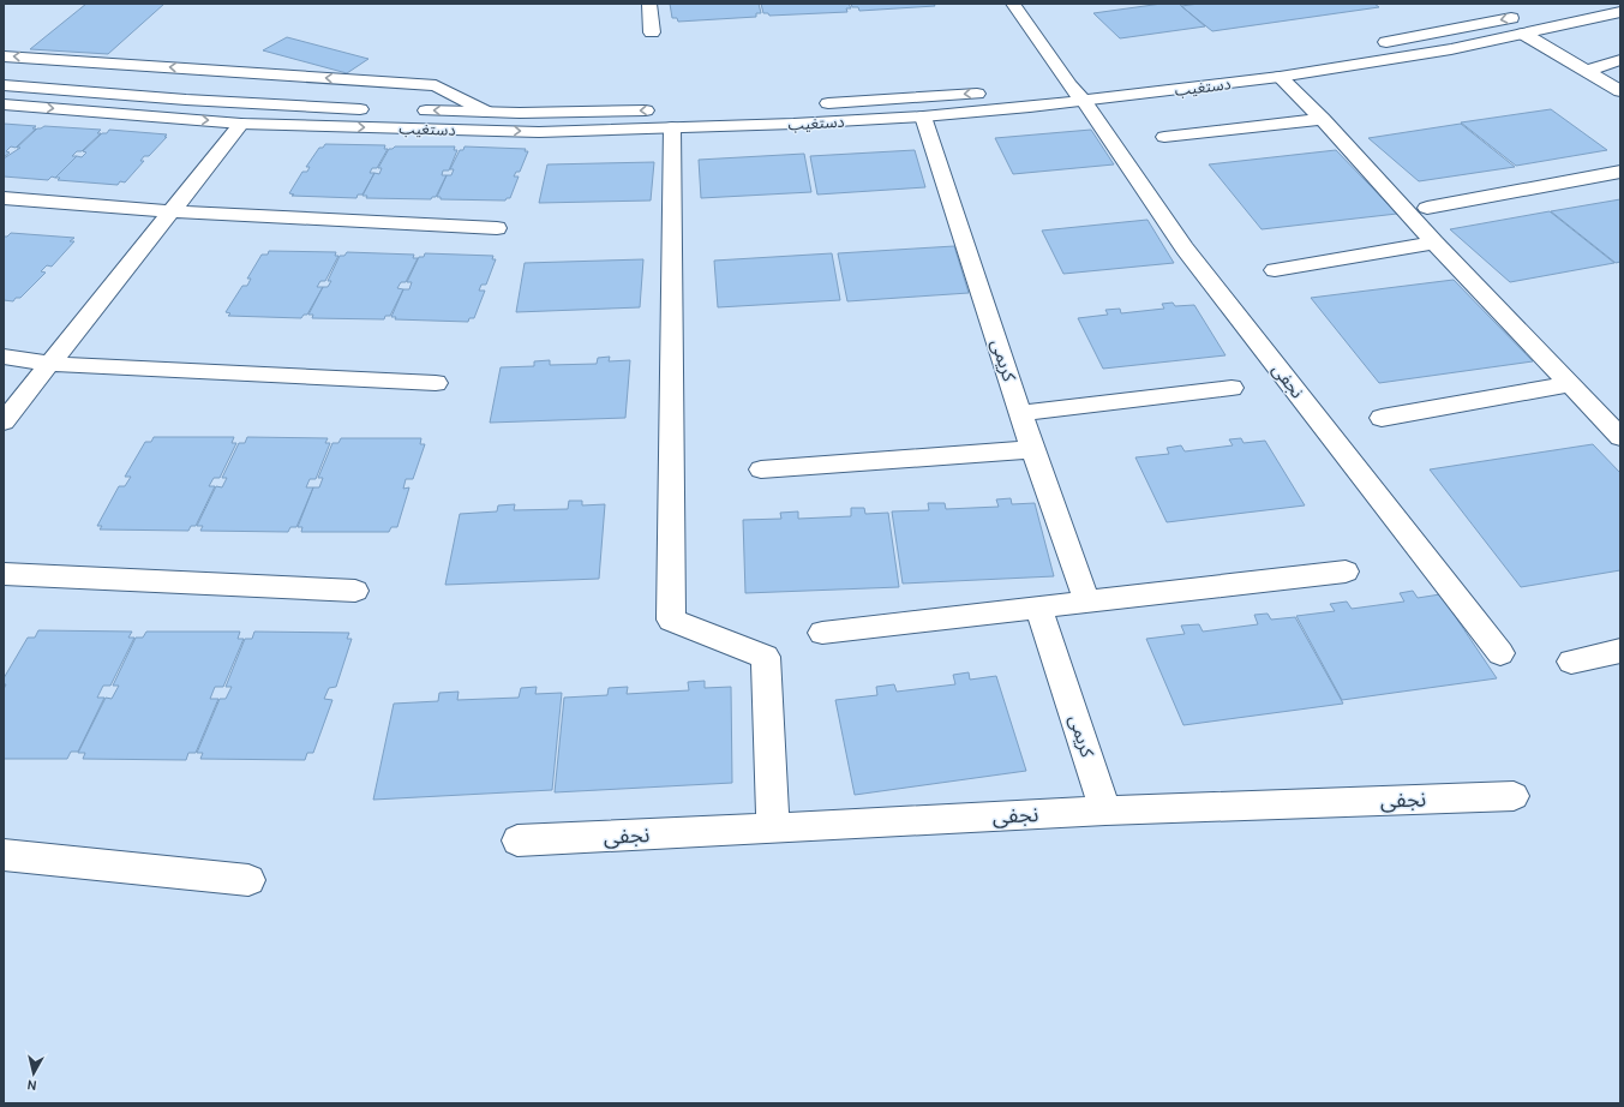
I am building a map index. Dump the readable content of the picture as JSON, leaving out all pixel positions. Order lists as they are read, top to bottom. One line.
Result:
{"streets":{"street":["دستغیب","کریمی","نجفی"]},"crossings":[["دستغیب","کریمی"],["دستغیب","نجفی"],["کریمی","نجفی"]],"north":"bottom"}
